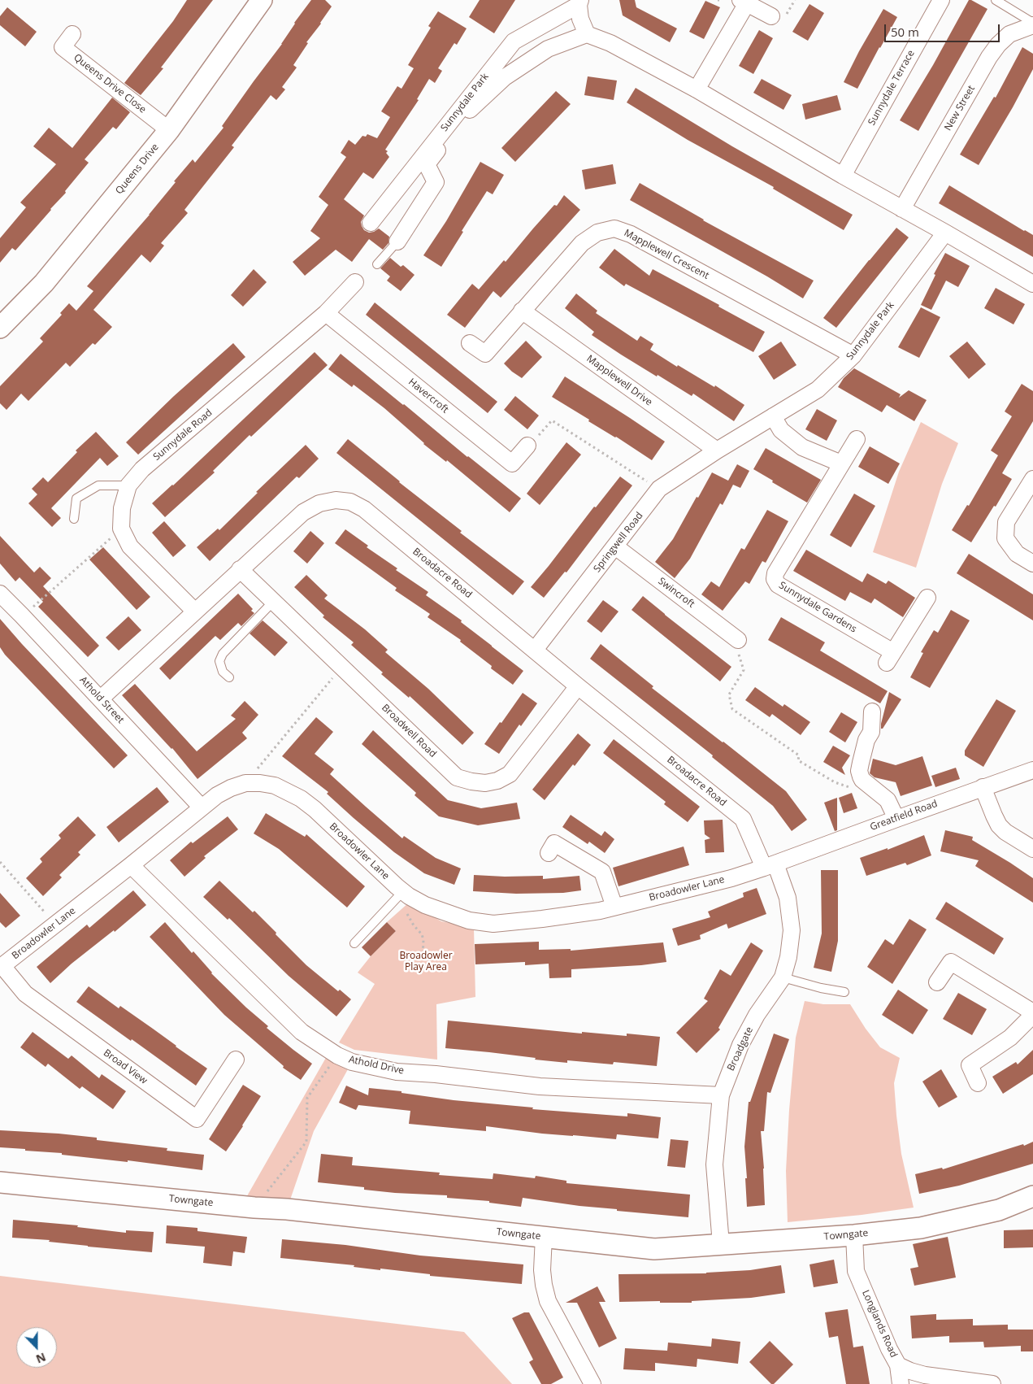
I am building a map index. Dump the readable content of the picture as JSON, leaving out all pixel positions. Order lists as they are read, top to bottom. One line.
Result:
{"streets":{"street":["Queens Drive Close","Sunnydale Terrace","Sunnydale Park","New Street","Queens Drive","Mapplewell Crescent","Mapplewell Drive","Havercroft","Sunnydale Road","Springwell Road","Broadacre Road","Swincroft","Sunnydale Gardens","Athold Street","Broadwell Road","Greatfield Road","Broadowler Lane","Broadgate","Athold Drive","Broad View","Towngate","Longlands Road"]},"crossings":[["Queens Drive Close","Queens Drive"],["Sunnydale Park","Mapplewell Crescent"],["Sunnydale Park","Mapplewell Drive"],["Sunnydale Park","Springwell Road"],["Mapplewell Crescent","Mapplewell Drive"],["Mapplewell Drive","Springwell Road"],["Havercroft","Sunnydale Road"],["Sunnydale Road","Broadacre Road"],["Springwell Road","Broadacre Road"],["Springwell Road","Swincroft"],["Broadacre Road","Athold Street"],["Broadacre Road","Broadwell Road"],["Broadacre Road","Greatfield Road"],["Broadacre Road","Broadowler Lane"],["Broadacre Road","Broadgate"],["Athold Street","Broadowler Lane"],["Greatfield Road","Broadowler Lane"],["Greatfield Road","Broadgate"],["Broadowler Lane","Broadgate"],["Broadowler Lane","Athold Drive"],["Broadowler Lane","Broad View"],["Broadgate","Athold Drive"],["Broadgate","Towngate"],["Towngate","Longlands Road"]],"parks":["Broadowler Play Area"],"scale_bar":"50 m","north":"bottom"}
